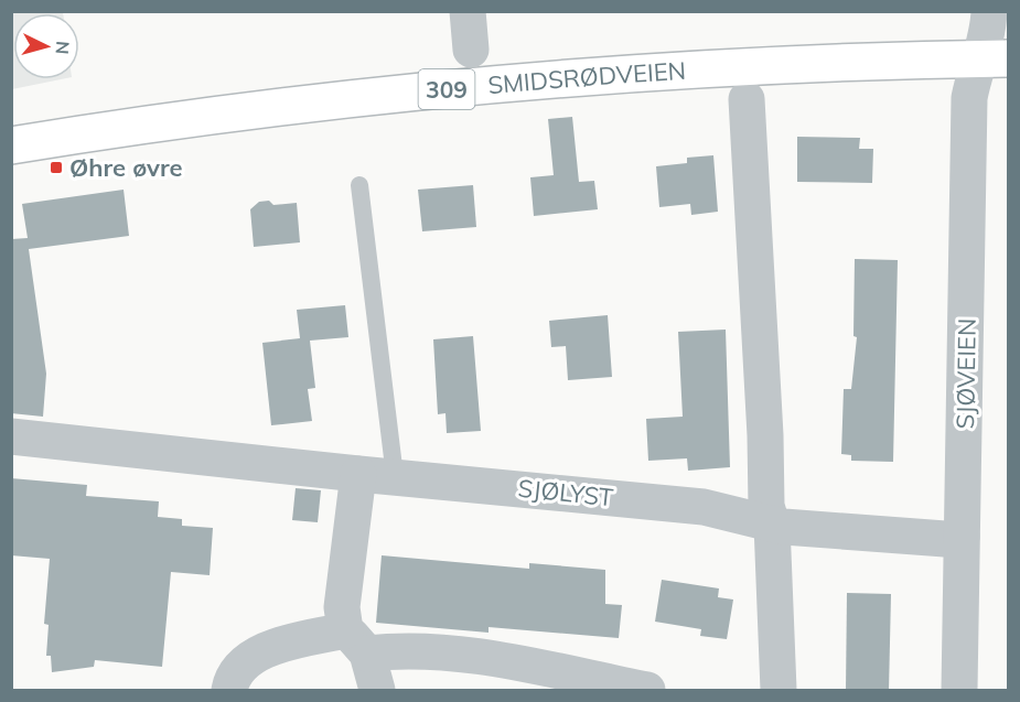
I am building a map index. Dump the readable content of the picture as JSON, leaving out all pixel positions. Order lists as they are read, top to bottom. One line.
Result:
{"streets":{"main road":["SMIDSRØDVEIEN","309"],"street":["SJØVEIEN","SJØLYST"]},"crossings":[["SMIDSRØDVEIEN","SJØVEIEN"],["SJØVEIEN","SJØLYST"]],"places":{"transit":["Øhre øvre"]},"north":"right"}
